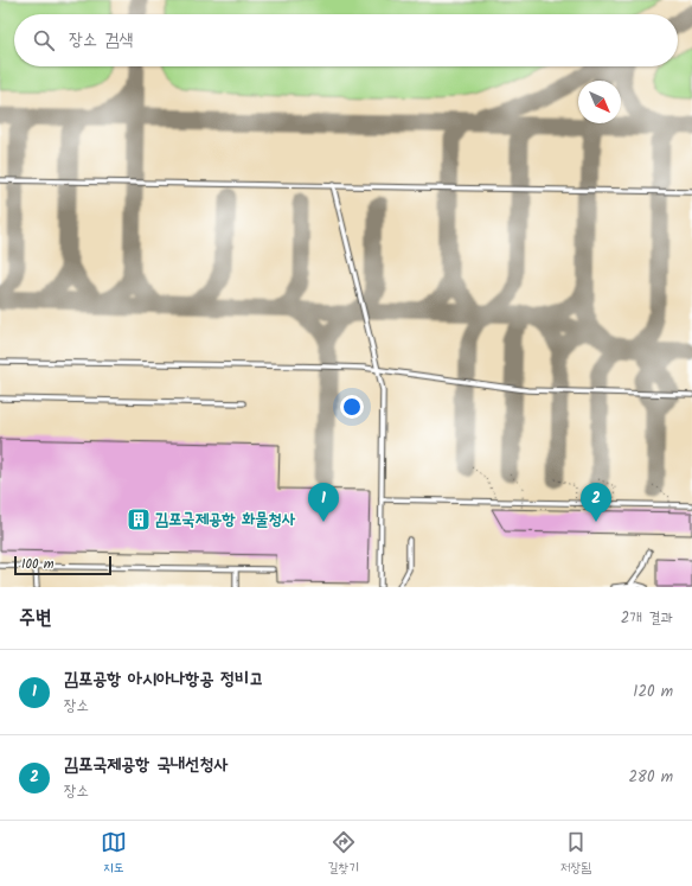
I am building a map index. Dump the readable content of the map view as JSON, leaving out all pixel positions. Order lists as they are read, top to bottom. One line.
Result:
{"places":{"building":["김포국제공항 화물청사"]},"scale_bar":"100 m","north":"bottom right","page":{"search":"장소 검색","pins":["1","2"],"scale":"100 m","heading":["주변","2개 결과"],"list":[{"mark":"1","name":"김포공항 아시아나항공 정비고","note":"장소","value":"120 m"},{"mark":"2","name":"김포국제공항 국내선청사","note":"장소","value":"280 m"}],"nav":["지도","길찾기","저장됨"]}}
